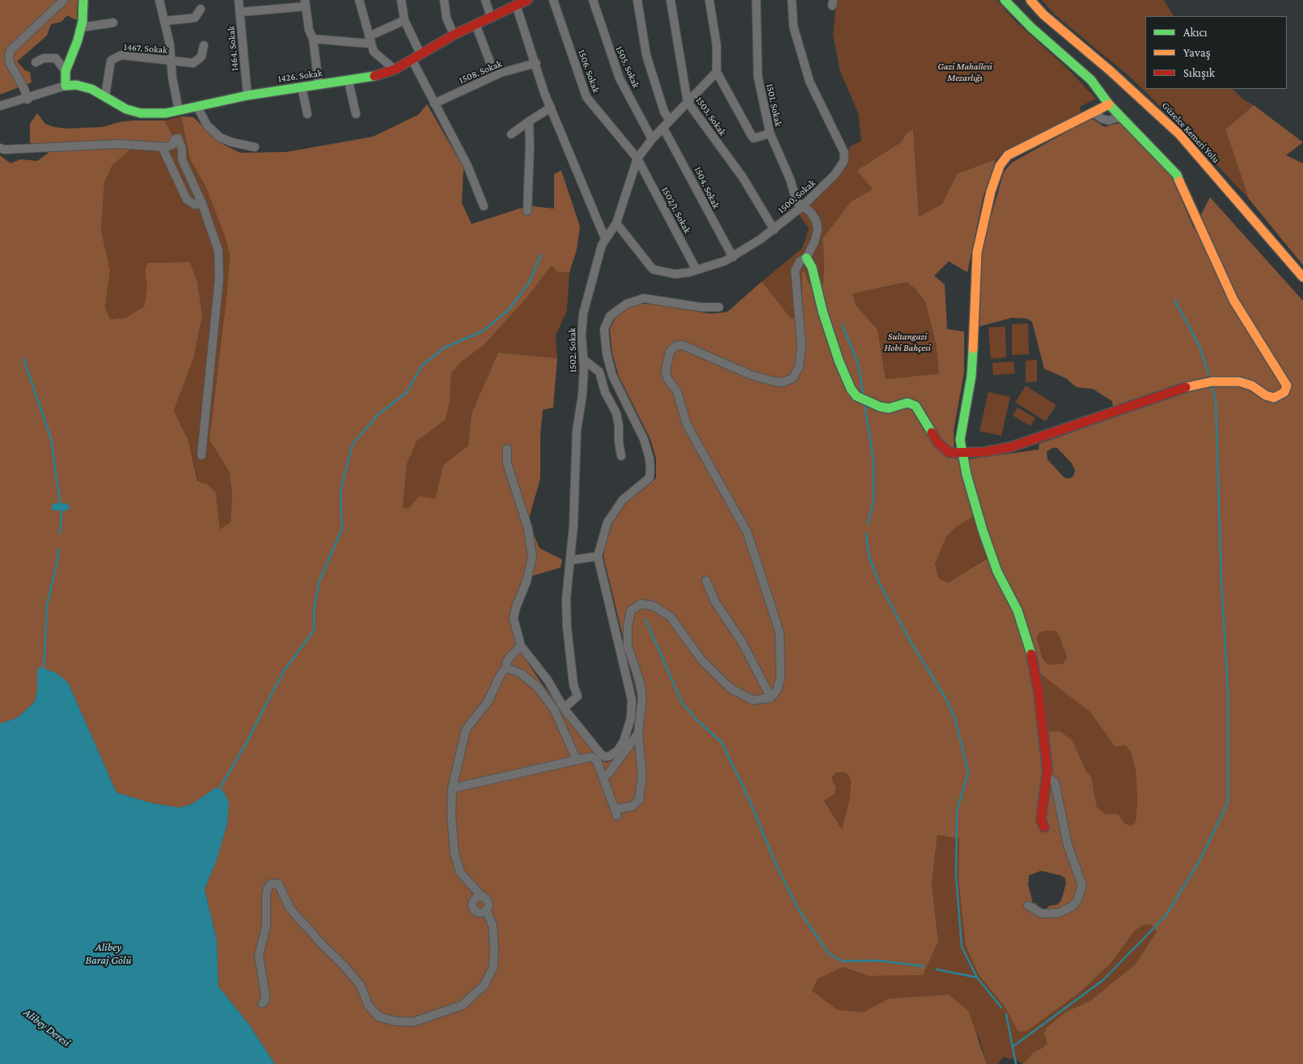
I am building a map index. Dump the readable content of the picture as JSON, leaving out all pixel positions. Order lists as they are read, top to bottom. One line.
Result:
{"streets":{"street":["1467. Sokak","1464. Sokak","1505. Sokak","1506. Sokak","1508. Sokak","1426. Sokak","1501. Sokak","1503. Sokak","Güzelce Kemeri Yolu","1504. Sokak","1500. Sokak","1502/1. Sokak","1502. Sokak"]},"crossings":[["1467. Sokak","1426. Sokak"],["1464. Sokak","1426. Sokak"],["1505. Sokak","1502. Sokak"],["1506. Sokak","1502/1. Sokak"],["1506. Sokak","1502. Sokak"],["1501. Sokak","1500. Sokak"],["1503. Sokak","1500. Sokak"],["1503. Sokak","1502. Sokak"],["1504. Sokak","1500. Sokak"],["1504. Sokak","1502. Sokak"],["1500. Sokak","1502/1. Sokak"],["1500. Sokak","1502. Sokak"],["1502/1. Sokak","1502. Sokak"]],"water":["Alibey Baraj Gölü","Alibey Deresi"],"parks":["Gazi Mahallesi Mezarlığı","Sultangazi Hobi Bahçesi"],"legend":["Akıcı","Yavaş","Sıkışık"]}
